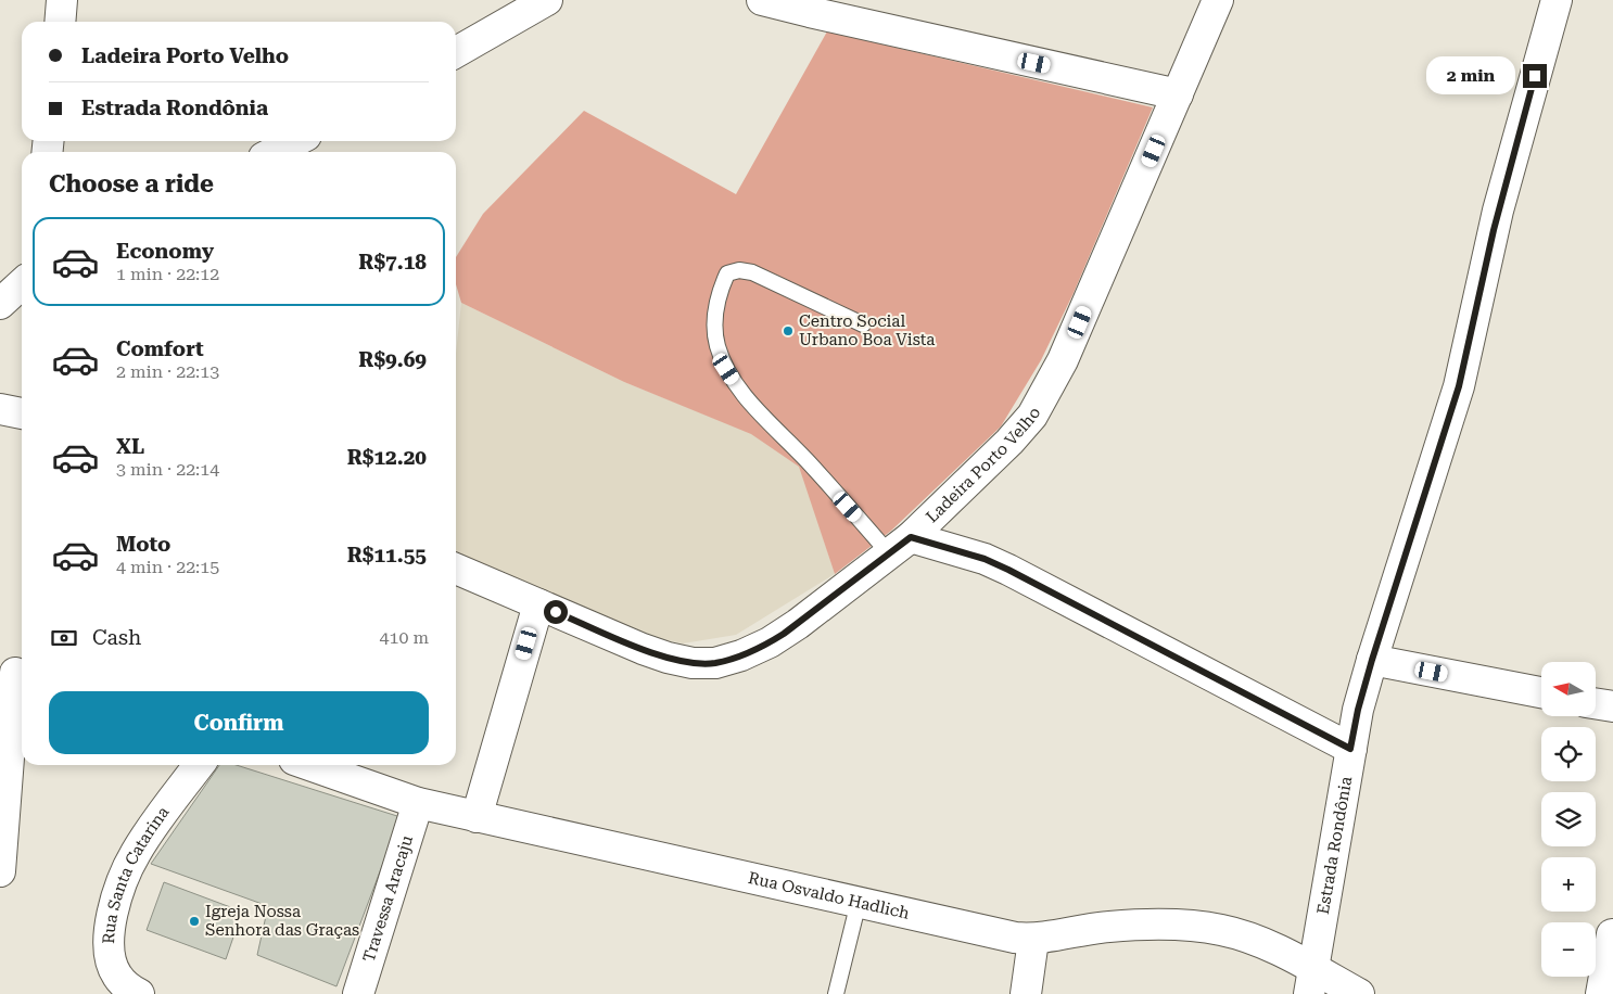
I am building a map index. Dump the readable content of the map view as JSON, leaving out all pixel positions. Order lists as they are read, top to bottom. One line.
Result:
{"streets":{"street":["Ladeira Porto Velho","Estrada Rondônia","Rua Santa Catarina","Rua Osvaldo Hadlich","Travessa Aracaju"]},"crossings":[["Estrada Rondônia","Rua Osvaldo Hadlich"],["Rua Osvaldo Hadlich","Travessa Aracaju"]],"places":["Centro Social Urbano Boa Vista","Igreja Nossa Senhora das Graças"],"north":"left","page":{"banner":["Ladeira Porto Velho","Estrada Rondônia"],"bubble":"2 min","heading":"Choose a ride","list":[{"name":"Economy","note":"1 min · 22:12","value":"R$7.18"},{"name":"Comfort","note":"2 min · 22:13","value":"R$9.69"},{"name":"XL","note":"3 min · 22:14","value":"R$12.20"},{"name":"Moto","note":"4 min · 22:15","value":"R$11.55"}],"pay":["Cash","410 m"],"map_buttons":["+","−"],"buttons":"Confirm"}}
